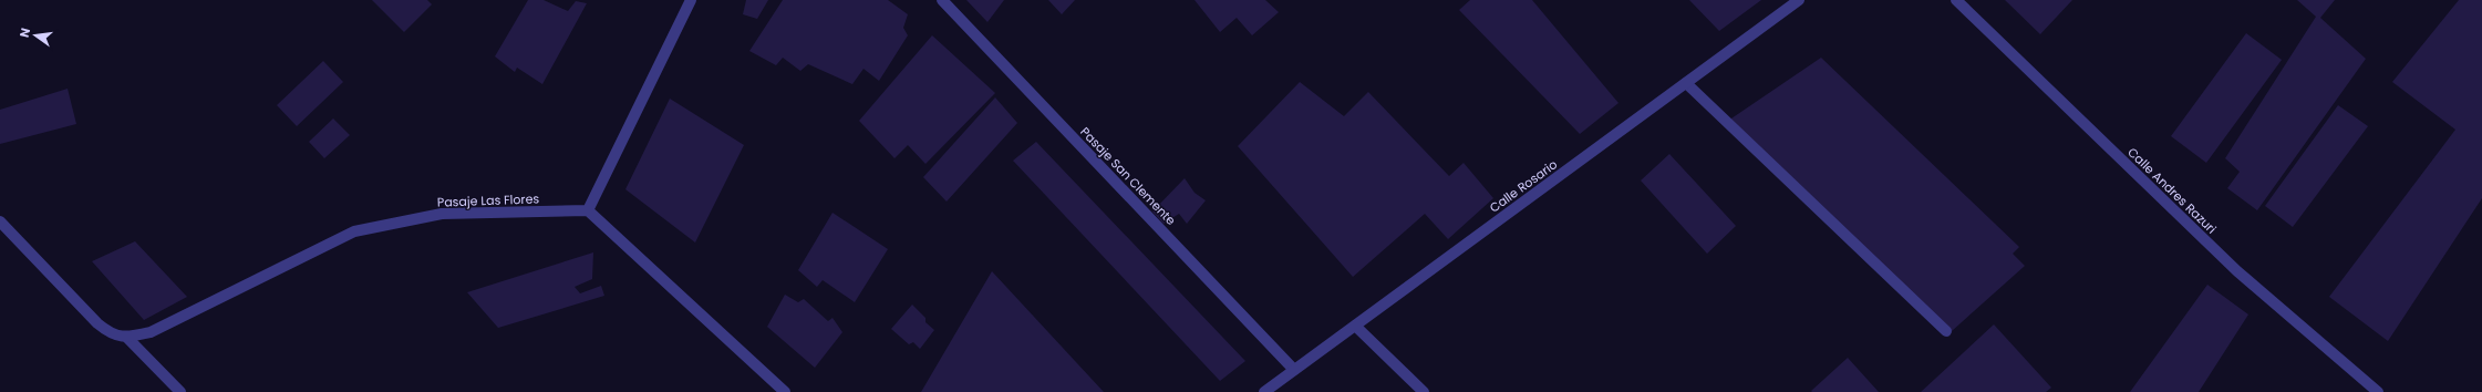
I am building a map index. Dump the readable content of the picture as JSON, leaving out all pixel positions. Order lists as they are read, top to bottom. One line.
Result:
{"streets":{"street":["Pasaje San Clemente","Calle Rosario","Calle Andres Razuri","Pasaje Las Flores"]},"crossings":[["Pasaje San Clemente","Calle Rosario"]],"north":"left"}
